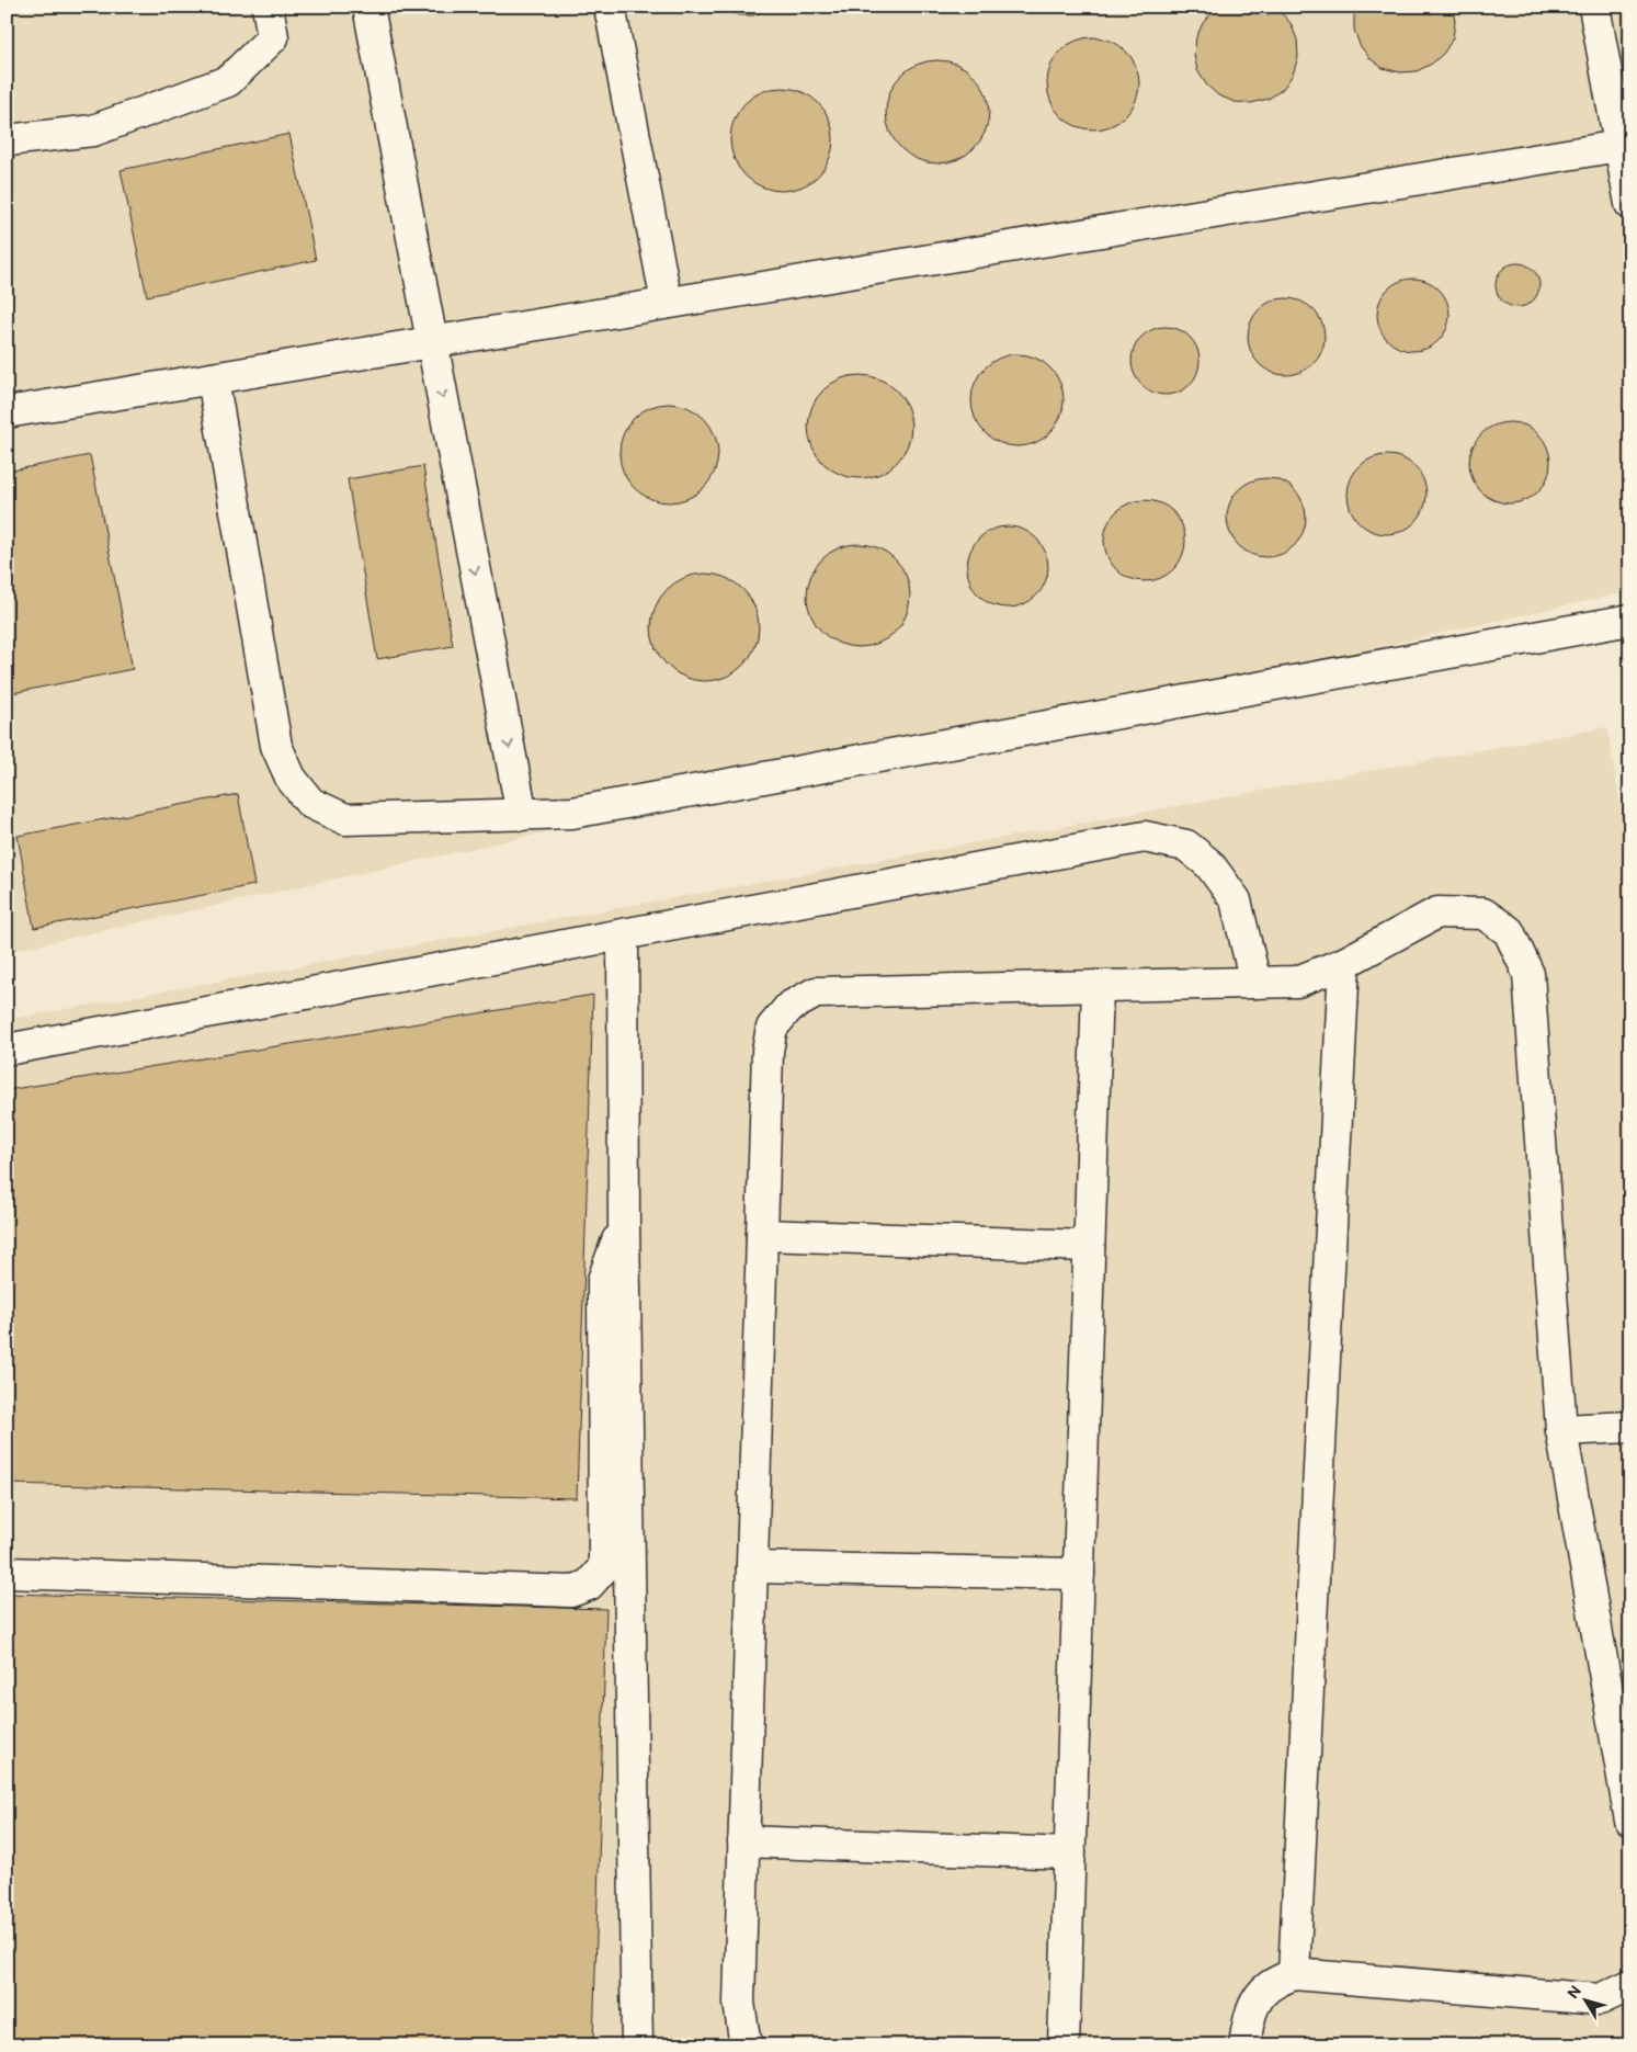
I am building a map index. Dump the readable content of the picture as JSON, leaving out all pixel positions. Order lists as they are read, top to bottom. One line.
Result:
{"north":"top left"}
